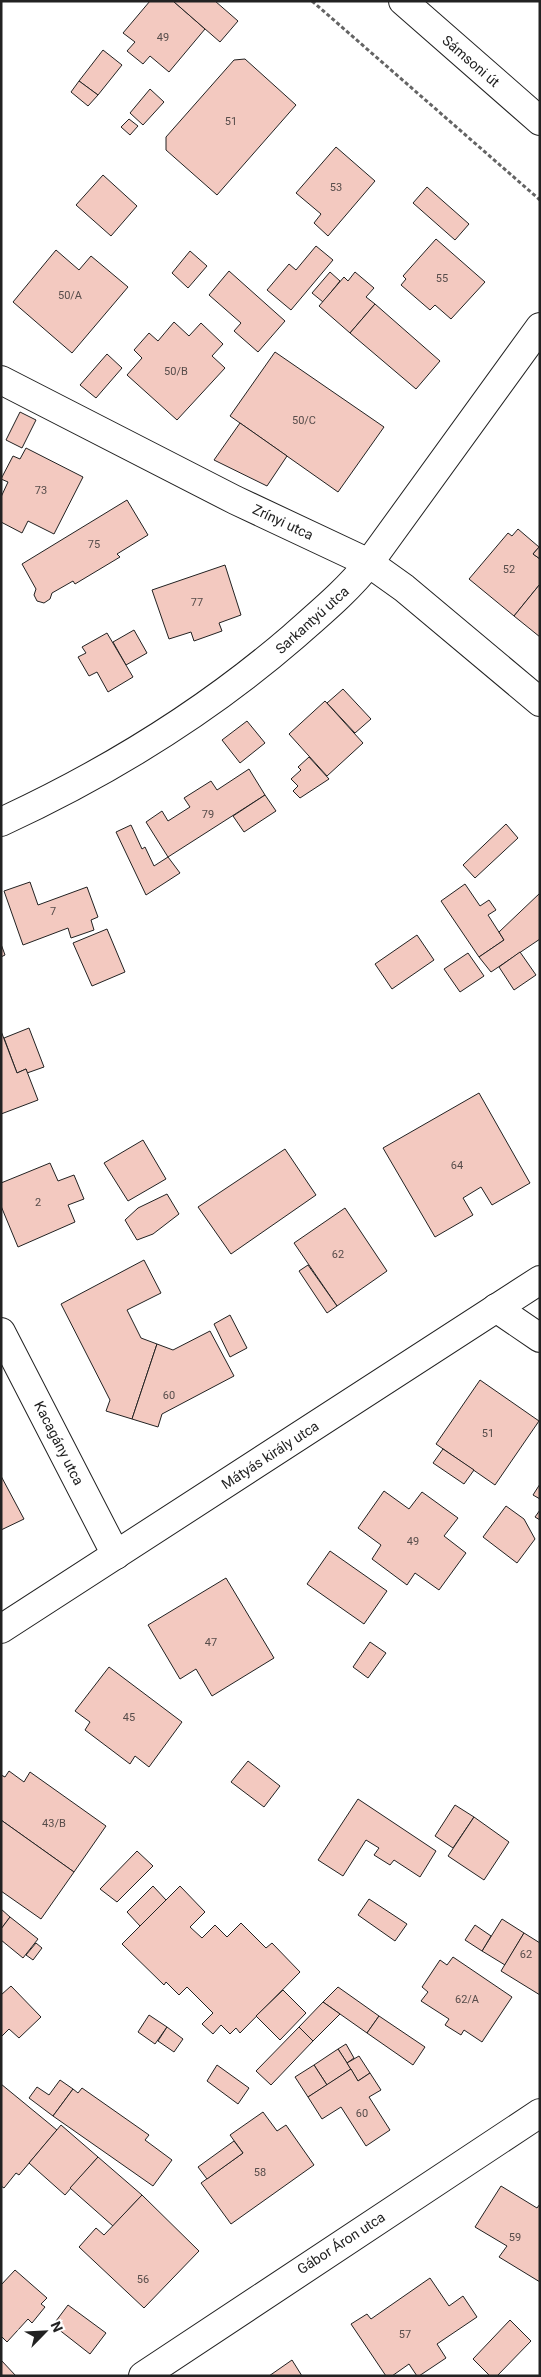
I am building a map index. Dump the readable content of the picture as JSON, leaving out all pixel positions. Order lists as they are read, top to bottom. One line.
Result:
{"streets":{"street":["Sámsoni út","Zrínyi utca","Sarkantyú utca","Kacagány utca","Mátyás király utca","Gábor Áron utca"]},"crossings":[["Zrínyi utca","Sarkantyú utca"],["Kacagány utca","Mátyás király utca"]],"house_numbers":["49","51","53","55","50/A","50/B","50/C","73","75","52","77","79","7","64","2","62","60","51","49","47","45","43/B","62","62/A","60","58","59","56","57"],"north":"top right"}
